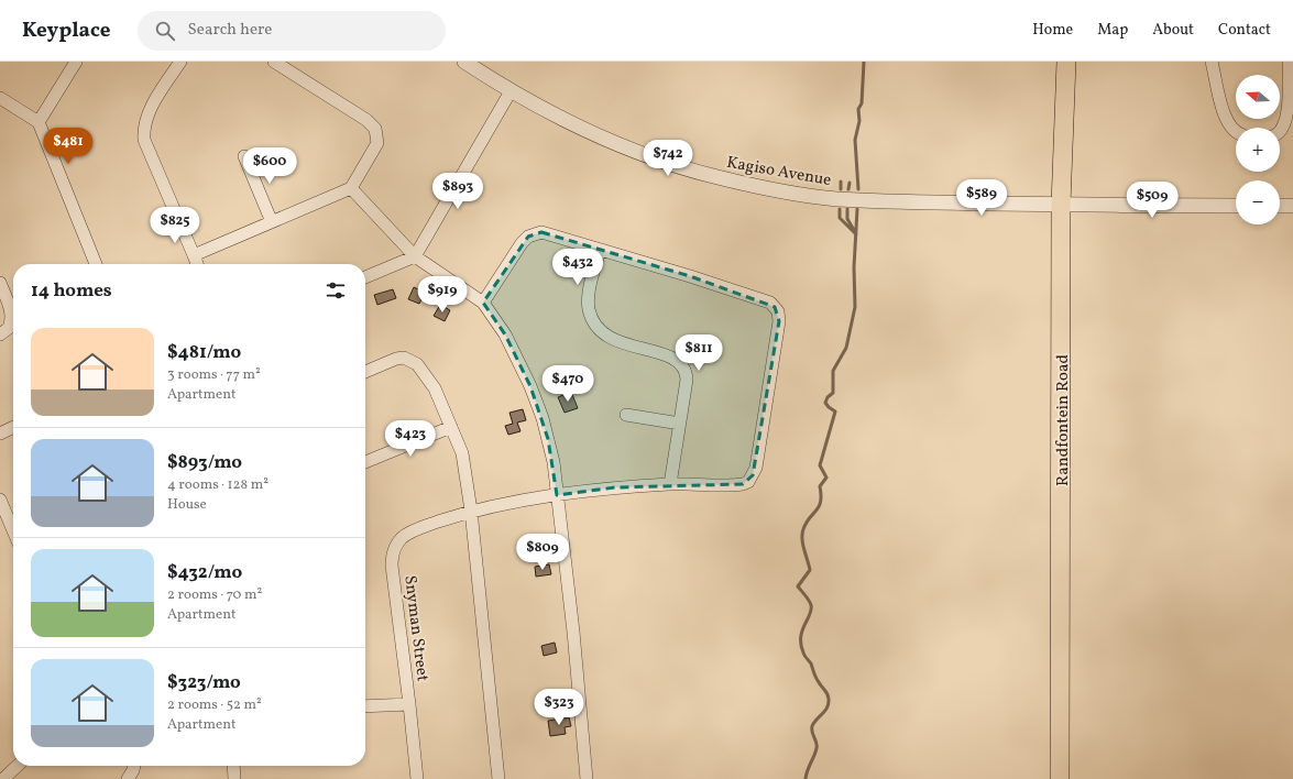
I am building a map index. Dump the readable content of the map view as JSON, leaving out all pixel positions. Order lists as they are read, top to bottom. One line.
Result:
{"streets":{"main road":["Randfontein Road"],"street":["Kagiso Avenue","Snyman Street"]},"crossings":[["Kagiso Avenue","Randfontein Road"]],"north":"left","page":{"header":"Keyplace","search":"Search here","nav":["Home","Map","About","Contact"],"map_buttons":["+","−"],"price":["$481","$742","$600","$893","$589","$509","$825","$432","$919","$811","$470","$423","$809","$323"],"heading":"14 homes","list":[{"name":"$481/mo","note":"3 rooms · 77 m² · Apartment"},{"name":"$893/mo","note":"4 rooms · 128 m² · House"},{"name":"$432/mo","note":"2 rooms · 70 m² · Apartment"},{"name":"$323/mo","note":"2 rooms · 52 m² · Apartment"}]}}
